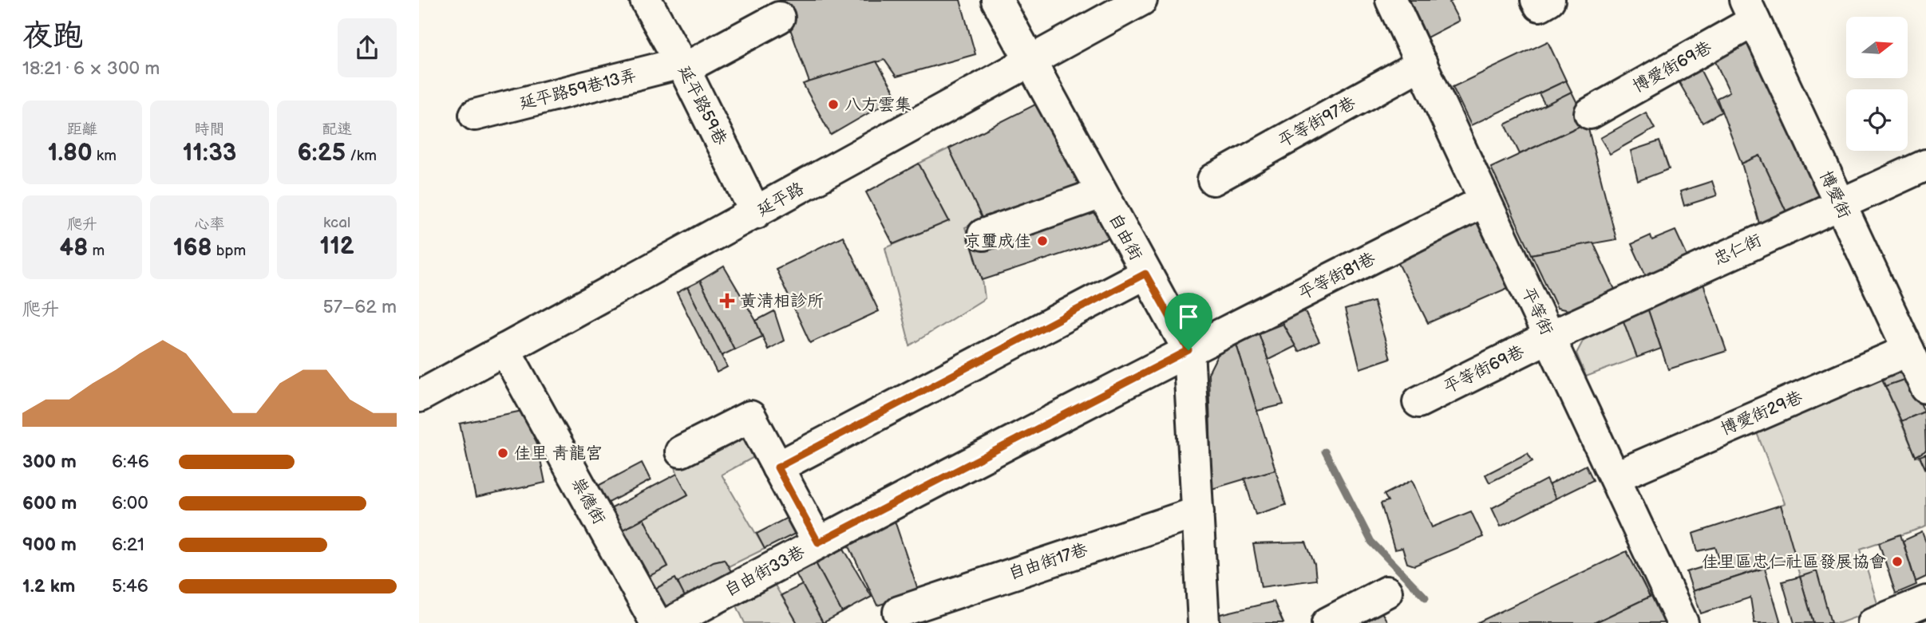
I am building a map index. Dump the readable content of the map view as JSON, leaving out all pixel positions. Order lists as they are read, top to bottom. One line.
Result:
{"streets":{"street":["博愛街69巷","延平路59巷13弄","延平路59巷","平等街97巷","博愛街","延平路","自由街","忠仁街","平等街81巷","平等街","平等街69巷","博愛街29巷","祟德街","自由街17巷","自由街33巷"]},"crossings":[["博愛街69巷","博愛街"],["延平路59巷13弄","延平路59巷"],["延平路59巷","延平路"],["平等街97巷","平等街"],["博愛街","忠仁街"],["博愛街","博愛街29巷"],["延平路","自由街"],["延平路","祟德街"],["自由街","平等街81巷"],["自由街","自由街17巷"],["自由街","自由街33巷"],["忠仁街","平等街"],["忠仁街","平等街69巷"],["平等街81巷","平等街"],["平等街81巷","自由街33巷"],["平等街","平等街69巷"],["平等街","博愛街29巷"]],"places":{"other":["八方雲集","京璽成佳","佳里 青龍宮","佳里區忠仁社區發展協會"],"health":["黃清相診所"]},"north":"right","page":{"heading":["夜跑","18:21 · 6 × 300 m"],"stats":[["距離","1.80 km"],["時間","11:33"],["配速","6:25 /km"],["爬升","48 m"],["心率","168 bpm"],["kcal","112"]],"chart":["爬升","57–62 m"],"list":[{"name":"300 m","note":"6:46"},{"name":"600 m","note":"6:00"},{"name":"900 m","note":"6:21"},{"name":"1.2 km","note":"5:46"}]}}
